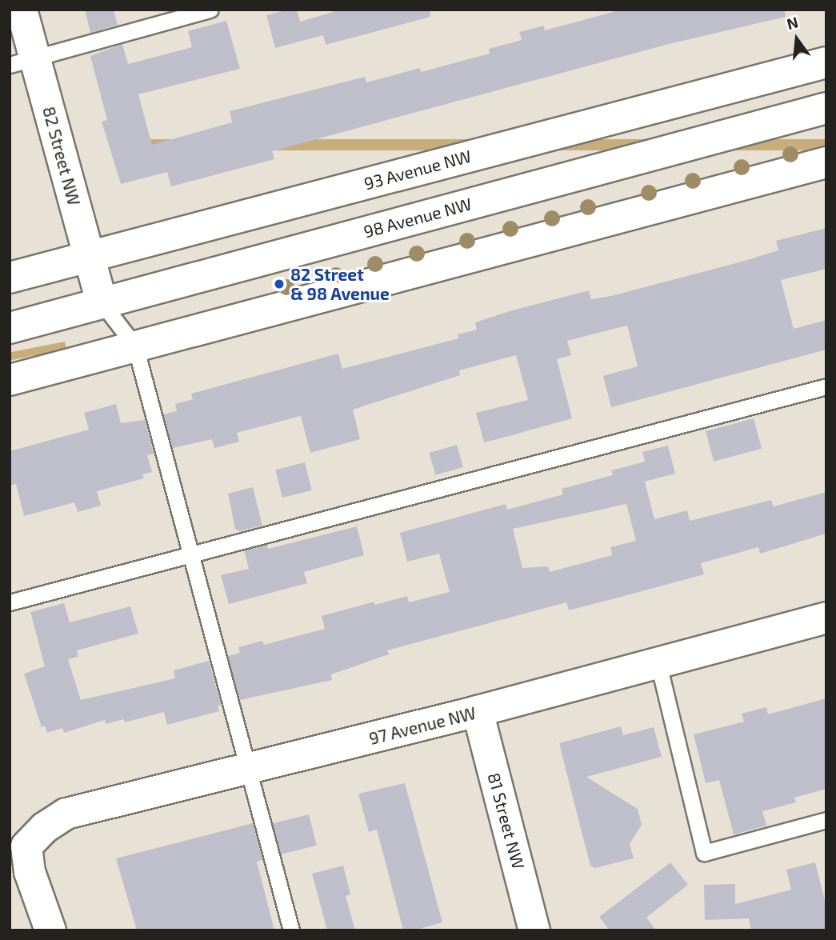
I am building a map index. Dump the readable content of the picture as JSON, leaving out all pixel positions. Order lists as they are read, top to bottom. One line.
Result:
{"streets":{"street":["82 Street NW","93 Avenue NW","98 Avenue NW","97 Avenue NW","81 Street NW"]},"crossings":[["82 Street NW","93 Avenue NW"],["82 Street NW","98 Avenue NW"],["97 Avenue NW","81 Street NW"]],"places":["82 Street & 98 Avenue"],"north":"top"}
